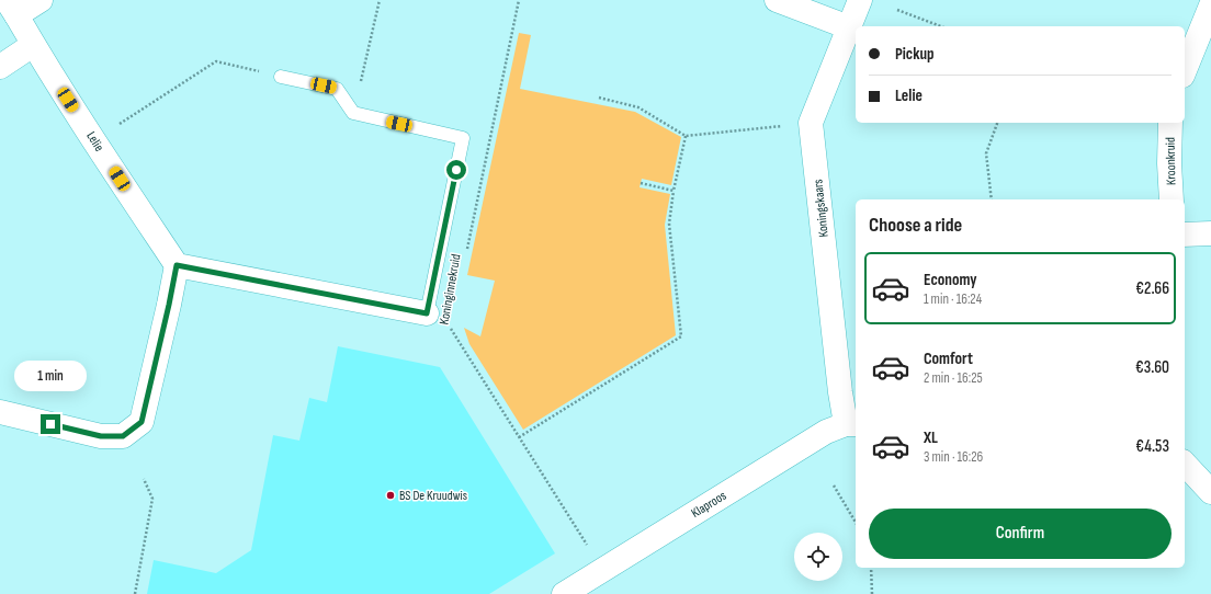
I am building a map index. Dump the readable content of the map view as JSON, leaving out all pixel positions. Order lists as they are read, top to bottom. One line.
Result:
{"streets":{"street":["Lelie","Kroonkruid","Koningskaars","Klaproos"],"path":["Koninginnekruid"]},"crossings":[["Koningskaars","Klaproos"],["Koninginnekruid","Klaproos"]],"places":["BS De Kruudwis"],"page":{"banner":["Pickup","Lelie"],"heading":"Choose a ride","list":[{"name":"Economy","note":"1 min · 16:24","value":"€2.66"},{"name":"Comfort","note":"2 min · 16:25","value":"€3.60"},{"name":"XL","note":"3 min · 16:26","value":"€4.53"}],"bubble":"1 min","buttons":"Confirm"}}
